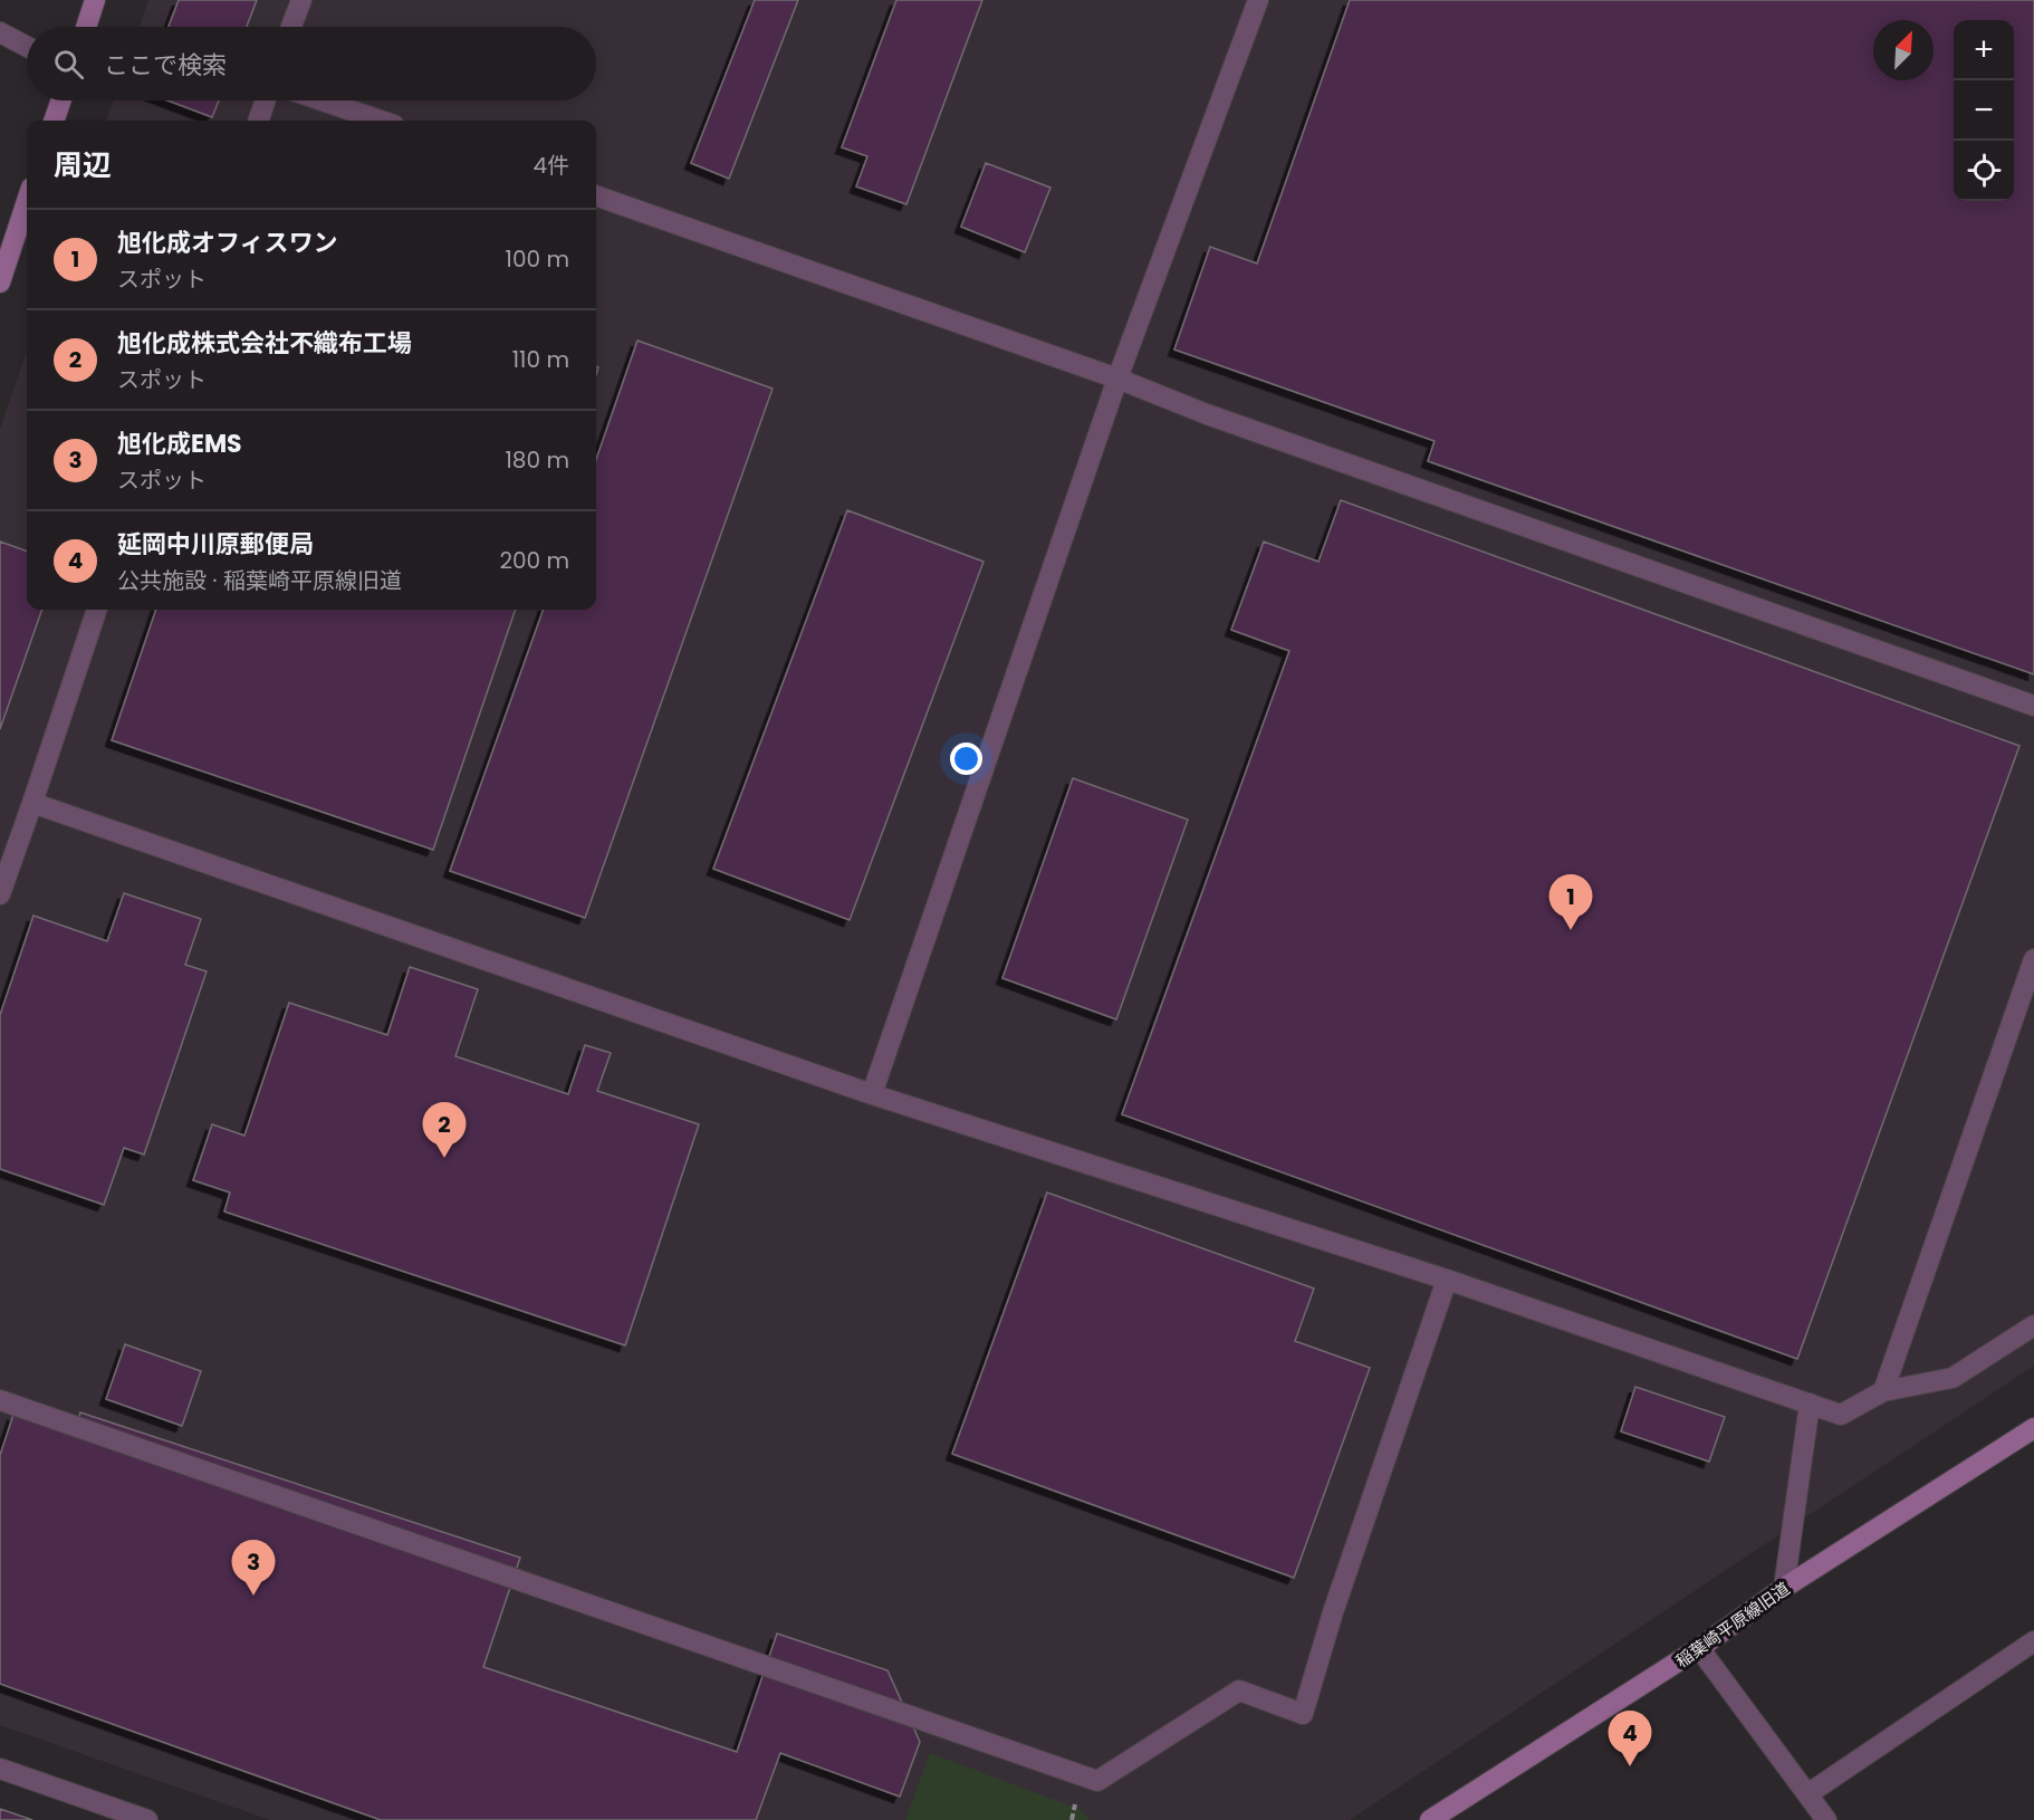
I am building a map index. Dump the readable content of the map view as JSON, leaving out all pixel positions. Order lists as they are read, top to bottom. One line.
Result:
{"streets":{"street":["稲葉崎平原線旧道"]},"north":"top right","page":{"map_buttons":["+","−"],"search":"ここで検索","heading":["周辺","4件"],"list":[{"mark":"1","name":"旭化成オフィスワン","note":"スポット","value":"100 m"},{"mark":"2","name":"旭化成株式会社不織布工場","note":"スポット","value":"110 m"},{"mark":"3","name":"旭化成EMS","note":"スポット","value":"180 m"},{"mark":"4","name":"延岡中川原郵便局","note":"公共施設 · 稲葉崎平原線旧道","value":"200 m"}],"pins":["1","2","3","4"]}}
